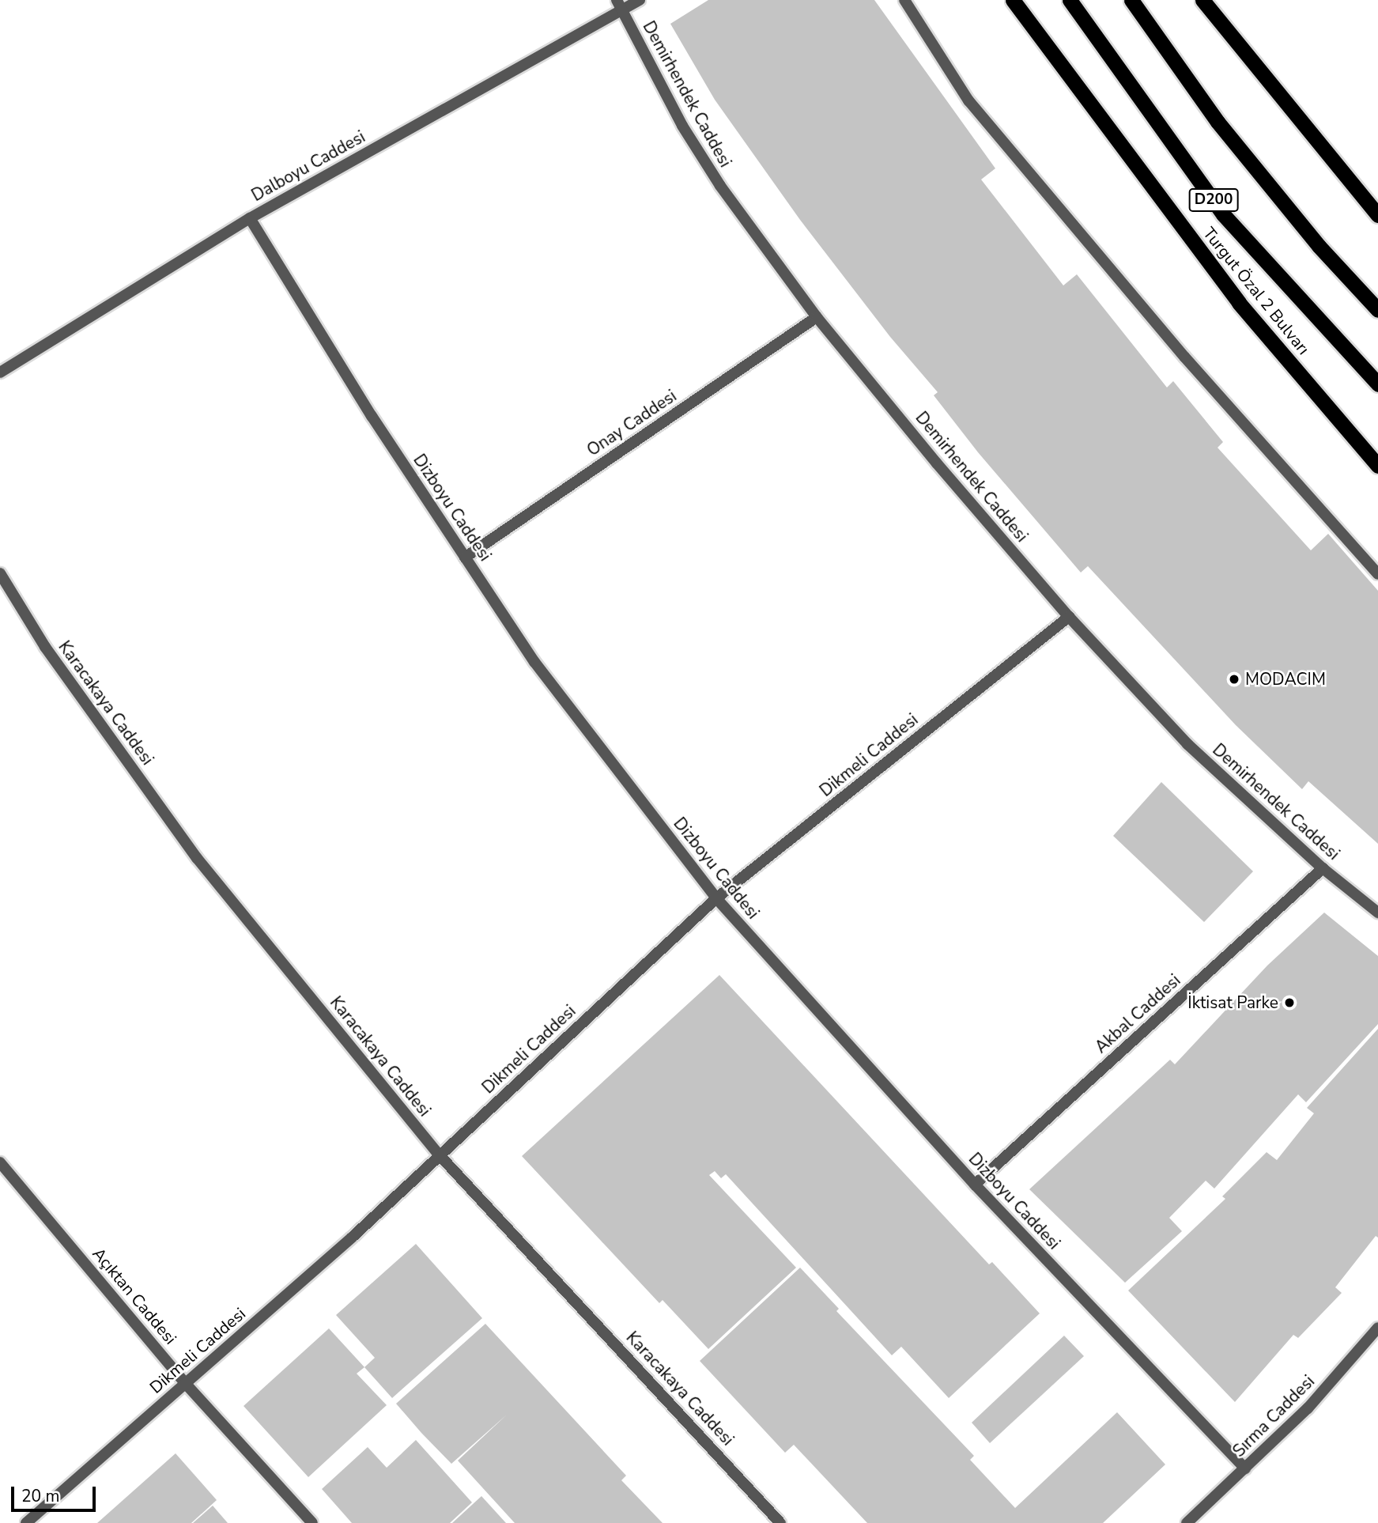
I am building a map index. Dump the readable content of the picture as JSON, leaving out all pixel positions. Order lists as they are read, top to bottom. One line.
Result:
{"streets":{"highway":["D200","Turgut Özal 2 Bulvarı"],"street":["Demirhendek Caddesi","Dalboyu Caddesi","Onay Caddesi","Dizboyu Caddesi","Karacakaya Caddesi","Dikmeli Caddesi","Akbal Caddesi","Açıktan Caddesi","Sırma Caddesi"]},"crossings":[["Demirhendek Caddesi","Dalboyu Caddesi"],["Demirhendek Caddesi","Onay Caddesi"],["Demirhendek Caddesi","Dikmeli Caddesi"],["Demirhendek Caddesi","Akbal Caddesi"],["Dalboyu Caddesi","Dizboyu Caddesi"],["Onay Caddesi","Dizboyu Caddesi"],["Dizboyu Caddesi","Dikmeli Caddesi"],["Dizboyu Caddesi","Akbal Caddesi"],["Dizboyu Caddesi","Sırma Caddesi"],["Karacakaya Caddesi","Dikmeli Caddesi"],["Dikmeli Caddesi","Açıktan Caddesi"]],"places":["MODACIM","İktisat Parke"],"scale_bar":"20 m"}
